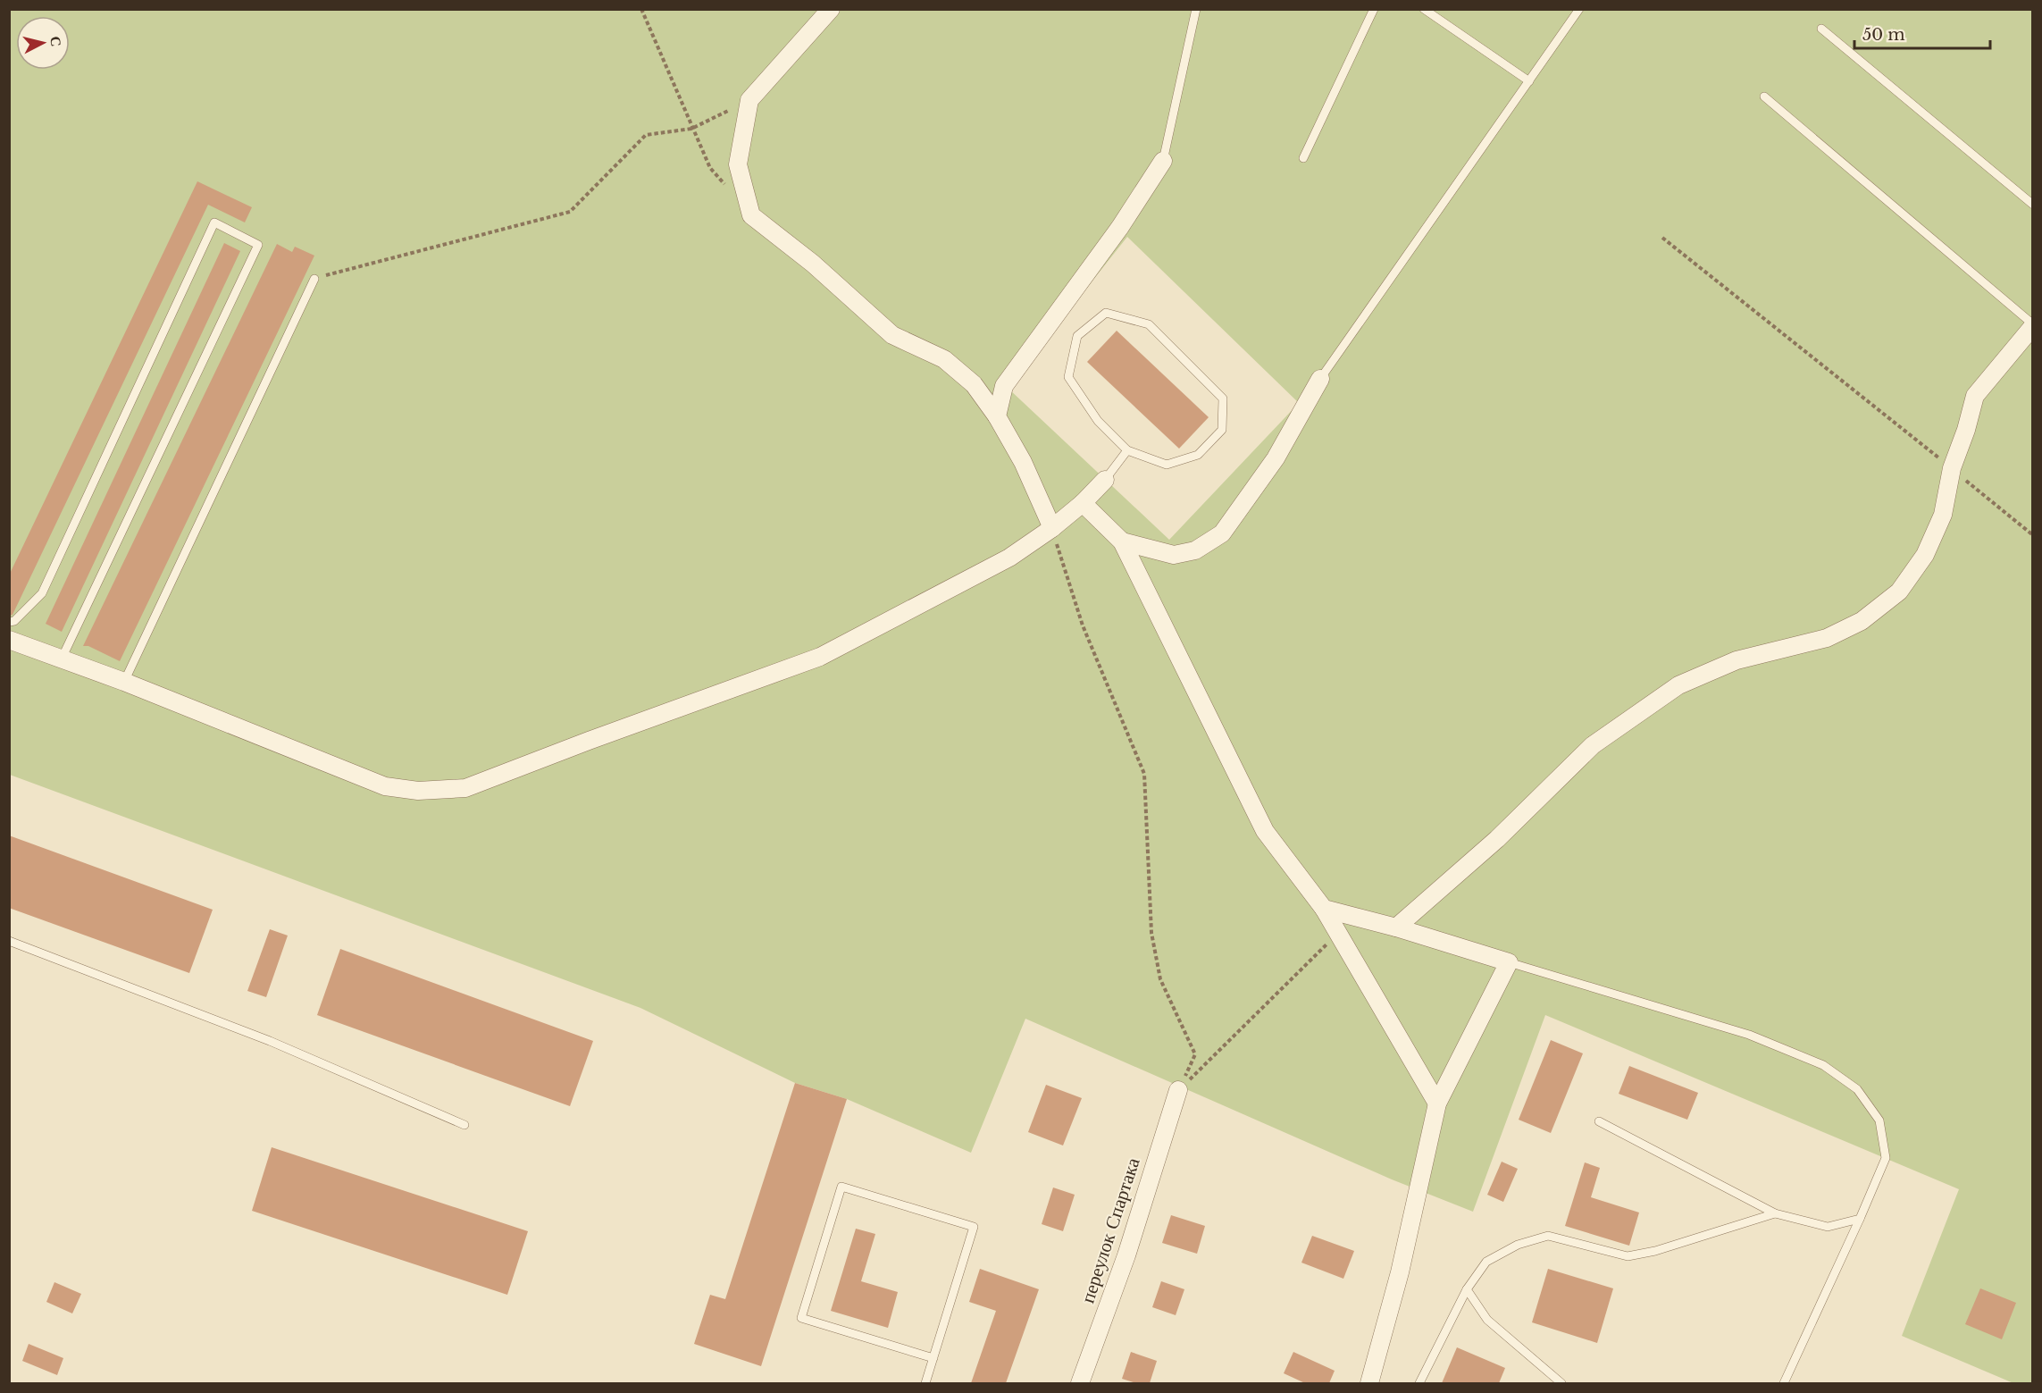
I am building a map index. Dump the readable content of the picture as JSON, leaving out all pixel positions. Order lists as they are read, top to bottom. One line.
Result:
{"streets":{"street":["переулок Спартака"]},"scale_bar":"50 m","north":"right"}
